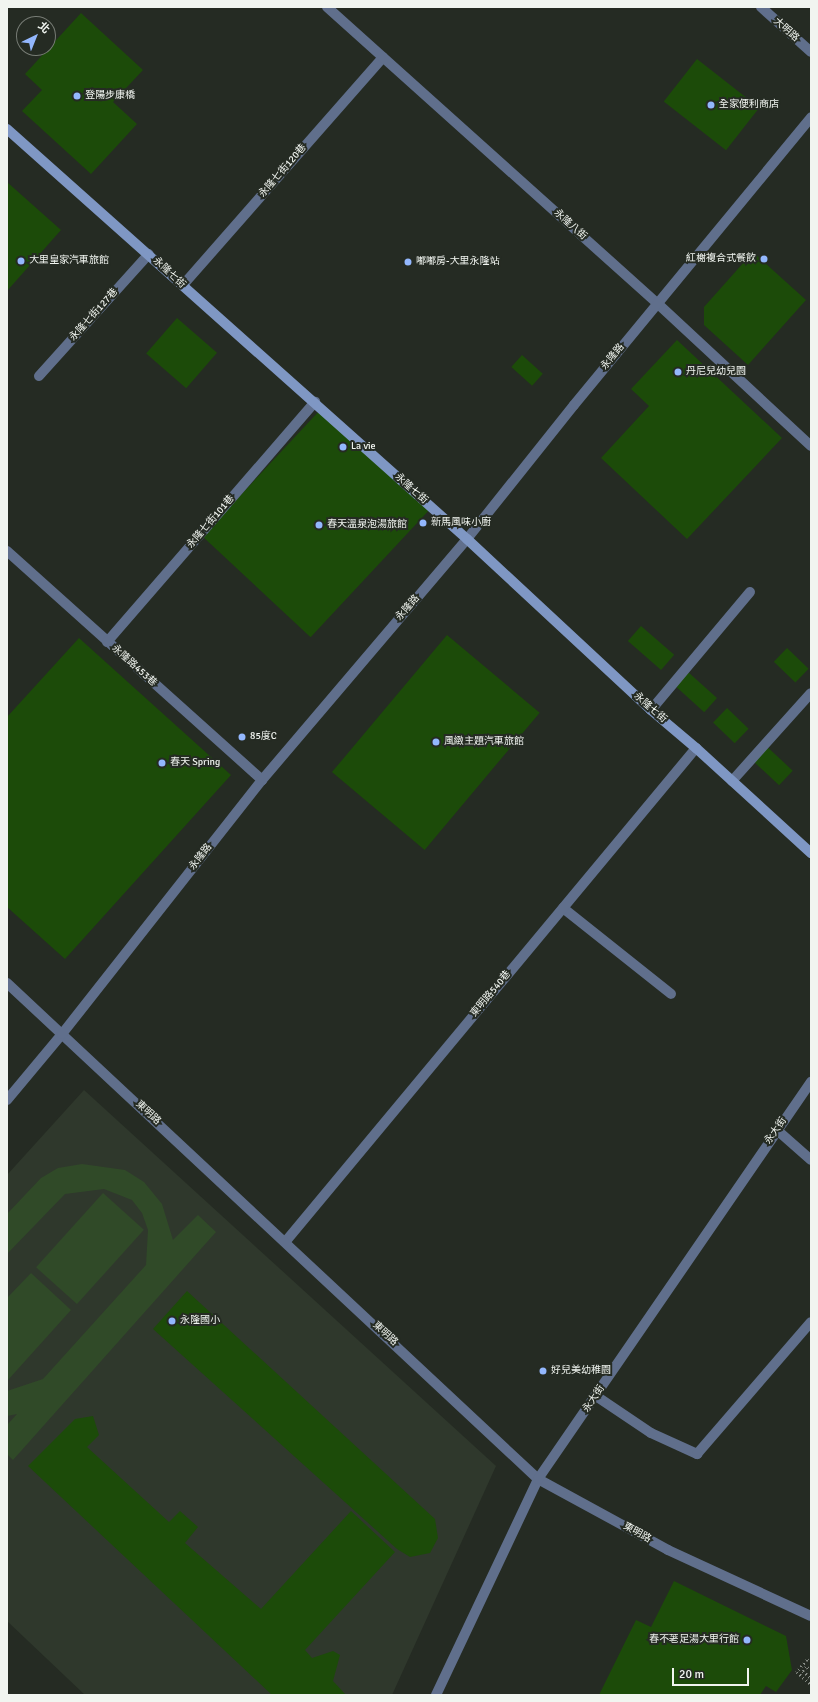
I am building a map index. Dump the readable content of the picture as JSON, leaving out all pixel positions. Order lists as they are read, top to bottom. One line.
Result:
{"streets":{"street":["大明路","永隆七街120巷","永隆八街","永隆七街","永隆七街127巷","永隆路","永隆七街101巷","永隆路453巷","東明路540巷","東明路","永大街"]},"crossings":[["永隆七街120巷","永隆八街"],["永隆七街120巷","永隆七街"],["永隆八街","永隆路"],["永隆七街","永隆七街127巷"],["永隆七街","永隆路"],["永隆七街","永隆七街101巷"],["永隆七街","東明路540巷"],["永隆路","永隆路453巷"],["永隆路","東明路"],["永隆七街101巷","永隆路453巷"],["東明路540巷","東明路"],["東明路","永大街"]],"places":["登陽步康橋","全家便利商店","紅榭複合式餐飲","大里皇家汽車旅館","嘟嘟房-大里永隆站","丹尼兒幼兒園","La vie","新馬風味小廚","春天溫泉泡湯旅館","85度C","風緻主題汽車旅館","春天 Spring","永隆國小","好兒美幼稚園","春不荖足湯大里行館"],"scale_bar":"20 m","north":"top right"}
